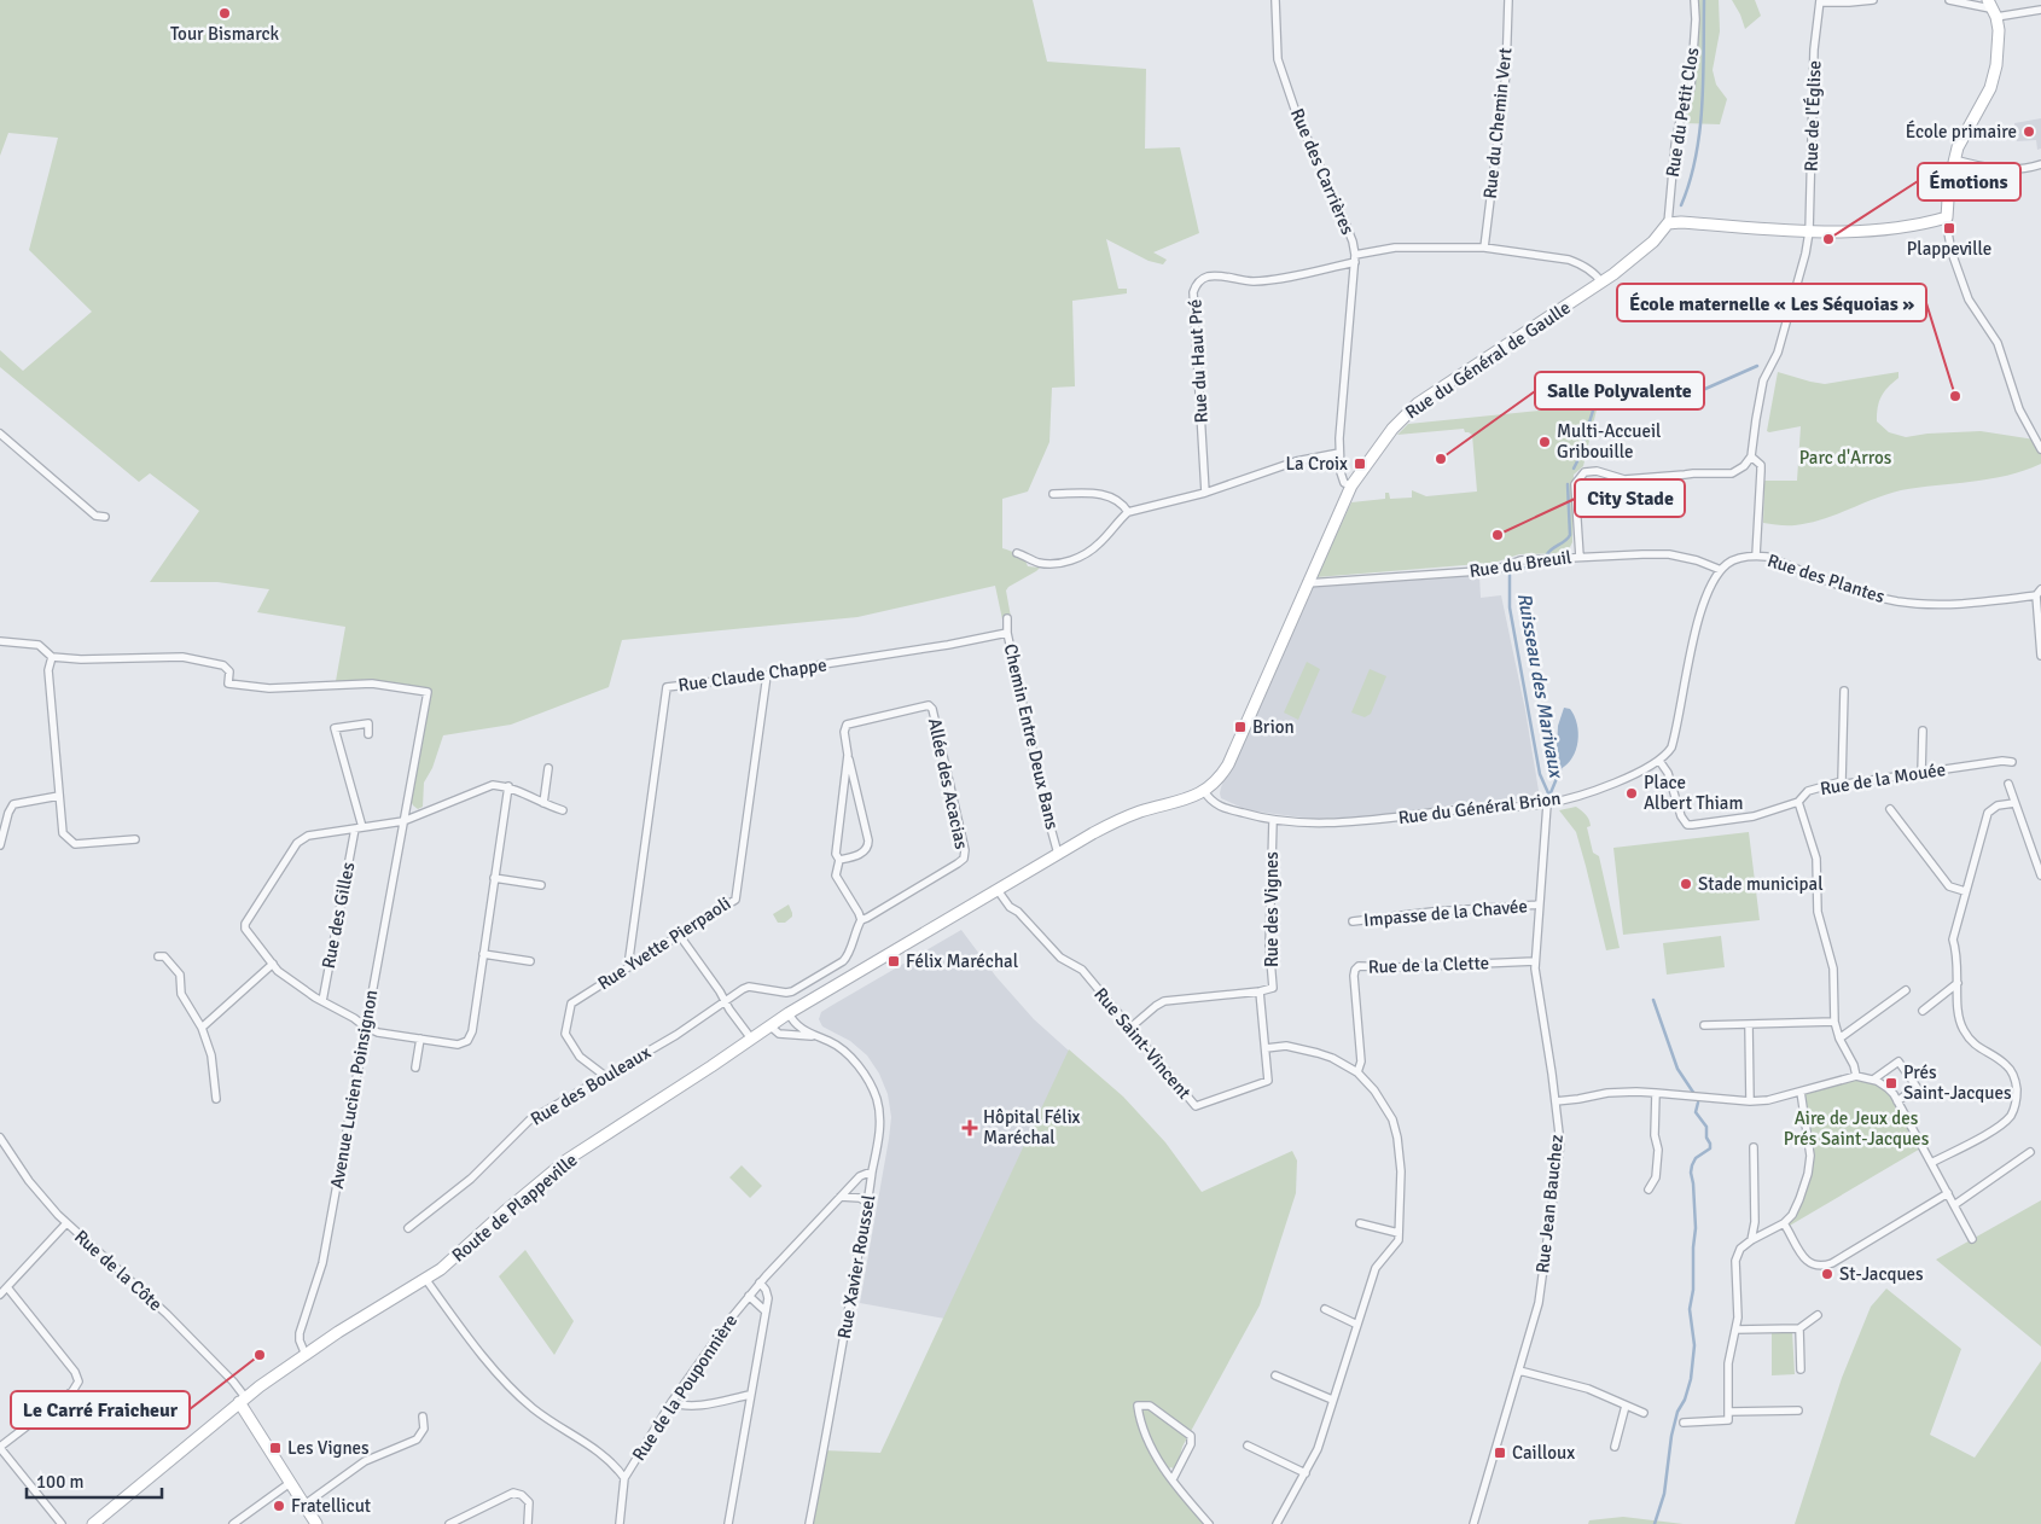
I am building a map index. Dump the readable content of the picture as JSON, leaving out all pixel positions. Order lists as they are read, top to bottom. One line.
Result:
{"streets":{"street":["Rue du Petit Clos","Rue de l'Église","Rue du Chemin Vert","Rue des Carrières","Rue du Général de Gaulle","Rue du Haut Pré","Rue du Breuil","Rue des Plantes","Rue Claude Chappe","Chemin Entre Deux Bans","Rue de la Mouée","Allée des Acacias","Rue du Général Brion","Rue des Vignes","Impasse de la Chavée","Rue des Gilles","Rue Yvette Pierpaoli","Rue de la Clette","Rue Saint-Vincent","Rue des Bouleaux","Avenue Lucien Poinsignon","Rue Jean Bauchez","Route de Plappeville","Rue Xavier Roussel","Rue de la Côte","Rue de la Pouponnière"]},"crossings":[["Rue du Petit Clos","Rue du Général de Gaulle"],["Rue de l'Église","Rue du Breuil"],["Rue du Chemin Vert","Rue du Haut Pré"],["Rue des Carrières","Rue du Général de Gaulle"],["Rue des Carrières","Rue du Haut Pré"],["Rue du Général de Gaulle","Rue du Haut Pré"],["Rue du Général de Gaulle","Rue du Breuil"],["Rue du Général de Gaulle","Chemin Entre Deux Bans"],["Rue du Général de Gaulle","Rue du Général Brion"],["Rue du Général de Gaulle","Rue Saint-Vincent"],["Rue du Général de Gaulle","Route de Plappeville"],["Rue Claude Chappe","Chemin Entre Deux Bans"],["Rue Claude Chappe","Rue Yvette Pierpaoli"],["Rue de la Mouée","Rue du Général Brion"],["Rue du Général Brion","Rue des Vignes"],["Rue du Général Brion","Rue Jean Bauchez"],["Rue des Vignes","Rue Saint-Vincent"],["Impasse de la Chavée","Rue Jean Bauchez"],["Rue Yvette Pierpaoli","Rue des Bouleaux"],["Rue de la Clette","Rue Jean Bauchez"],["Avenue Lucien Poinsignon","Route de Plappeville"],["Route de Plappeville","Rue Xavier Roussel"],["Route de Plappeville","Rue de la Côte"],["Route de Plappeville","Rue de la Pouponnière"],["Rue Xavier Roussel","Rue de la Pouponnière"]],"water":["Ruisseau des Marivaux"],"parks":["Parc d'Arros","Aire de Jeux des Prés Saint-Jacques"],"places":{"other":["Tour Bismarck","École primaire","Émotions","École maternelle « Les Séquoias »","Multi-Accueil Gribouille","Salle Polyvalente","City Stade","Place Albert Thiam","Stade municipal","St-Jacques","Le Carré Fraicheur","Fratellicut"],"transit":["Plappeville","La Croix","Brion","Félix Maréchal","Prés Saint-Jacques","Les Vignes","Cailloux"],"health":["Hôpital Félix Maréchal"]},"scale_bar":"100 m"}
